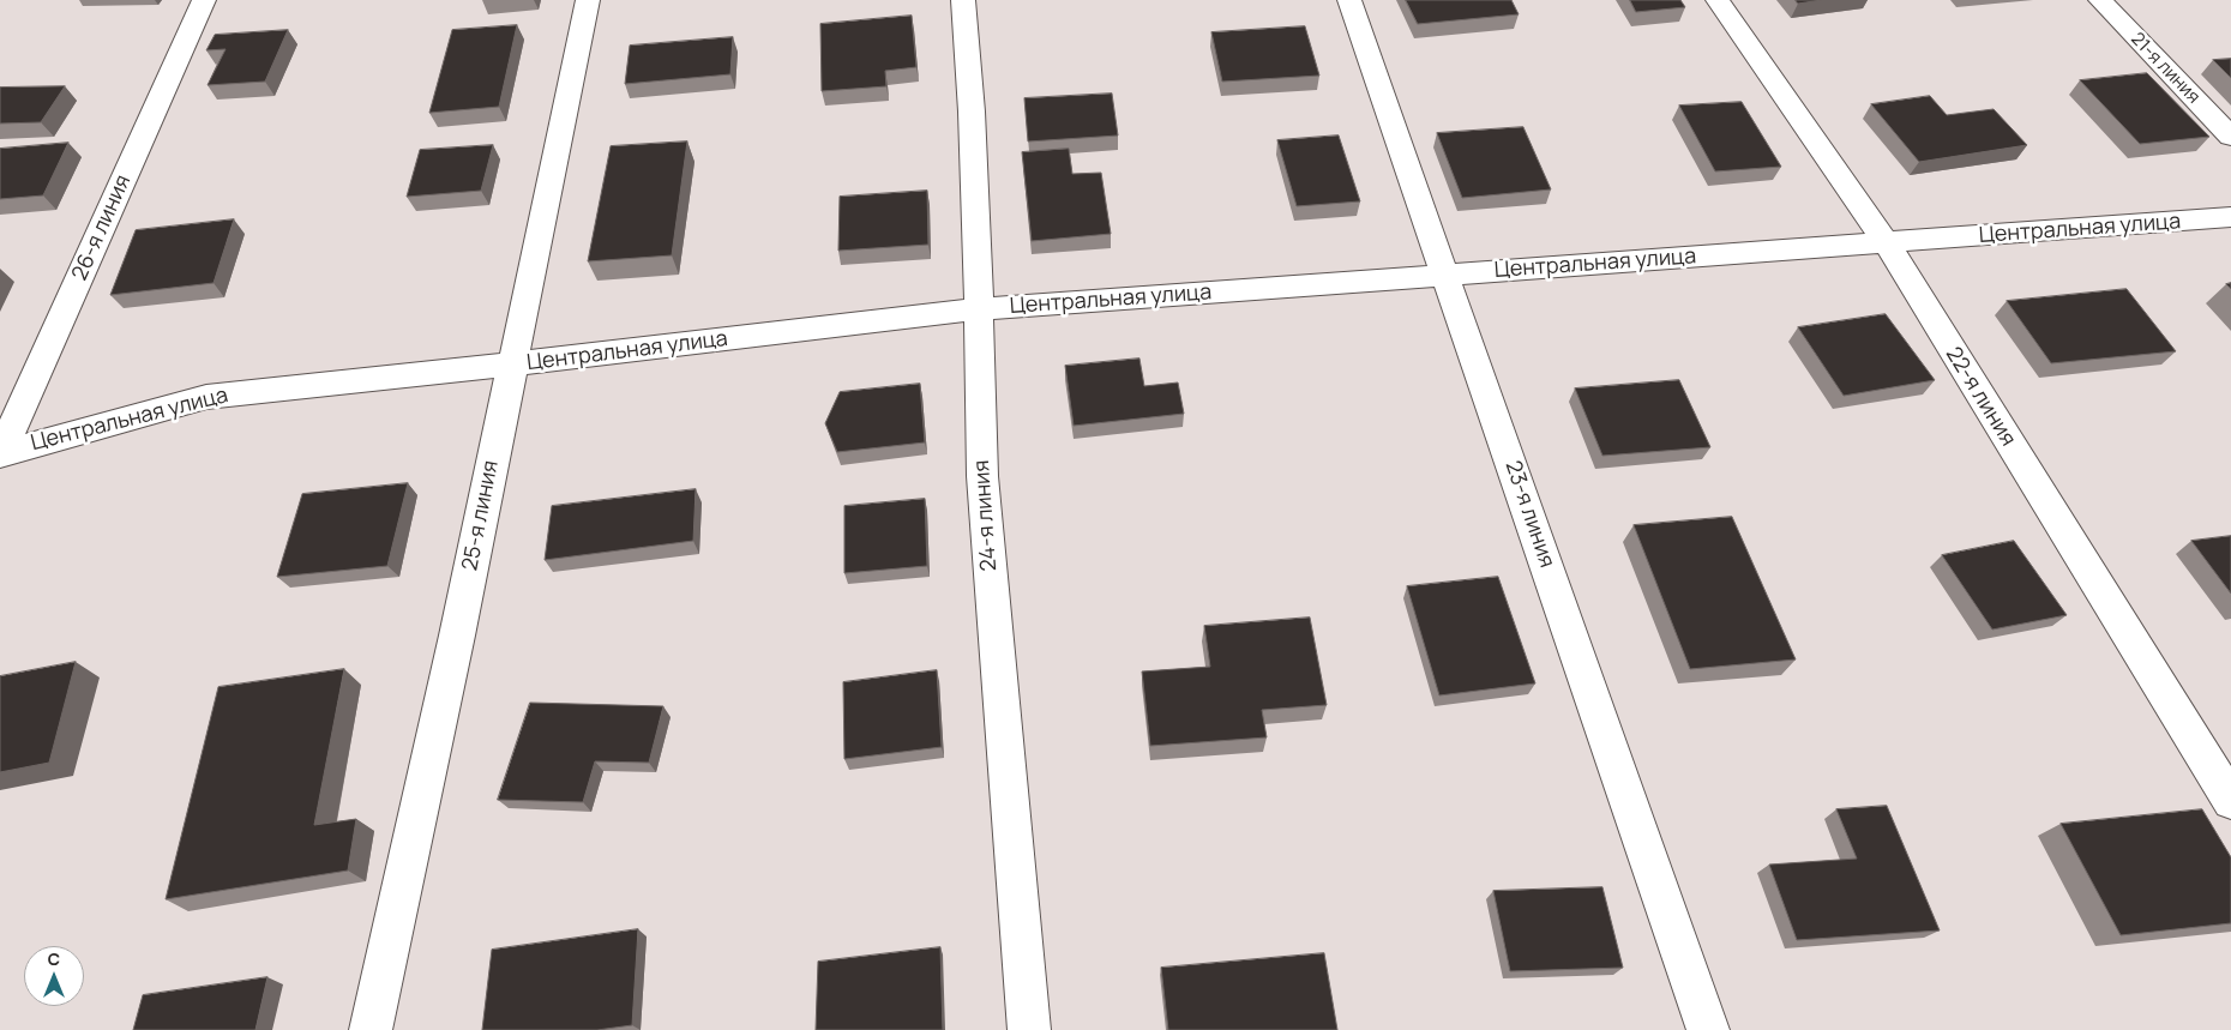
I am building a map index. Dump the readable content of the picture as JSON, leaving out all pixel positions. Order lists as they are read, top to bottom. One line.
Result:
{"streets":{"street":["21-я линия","26-я линия","Центральная улица","22-я линия","23-я линия","25-я линия","24-я линия"]},"crossings":[["26-я линия","Центральная улица"],["Центральная улица","22-я линия"],["Центральная улица","23-я линия"],["Центральная улица","25-я линия"],["Центральная улица","24-я линия"]],"north":"top"}
